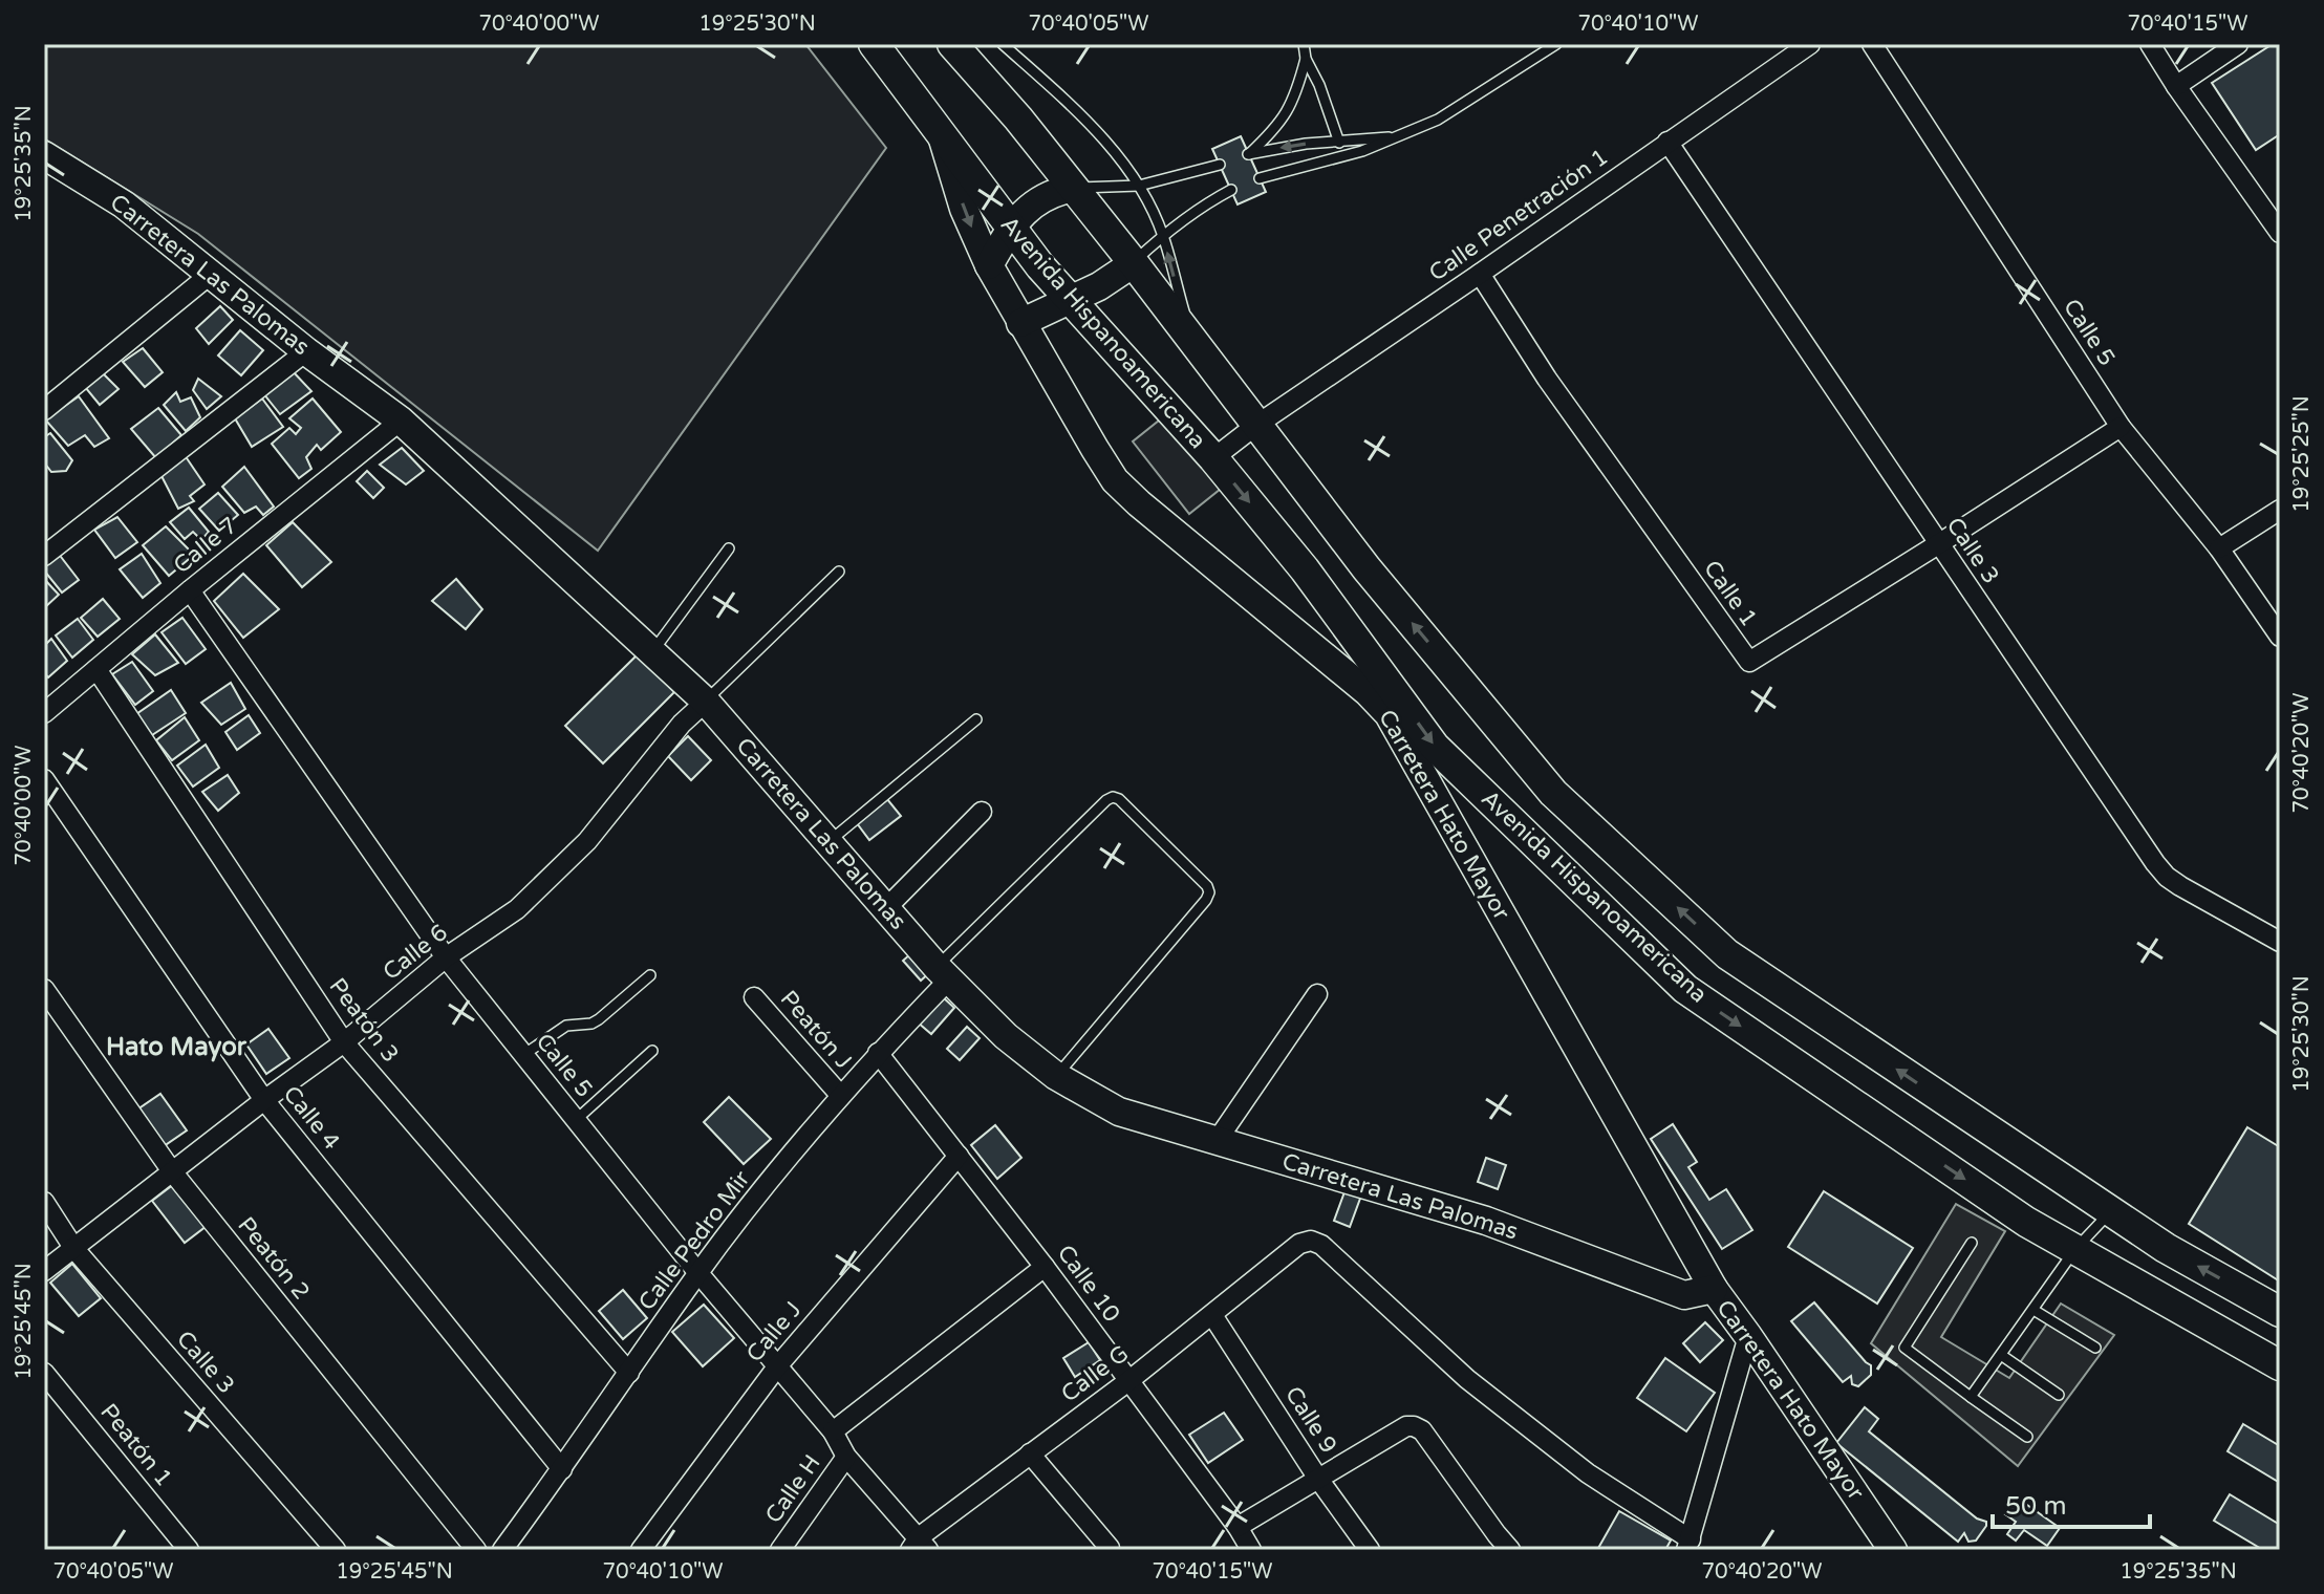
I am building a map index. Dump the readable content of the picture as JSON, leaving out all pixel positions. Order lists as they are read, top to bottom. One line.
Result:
{"streets":{"main road":["Avenida Hispanoamericana"],"street":["Calle Penetración 1","Carretera Las Palomas","Calle 5","Calle 7","Calle 3","Calle 1","Carretera Hato Mayor","Calle 6","Peatón 3","Peatón J","Calle 4","Calle Pedro Mir","Peatón 2","Calle 10","Calle J","Calle G","Calle 9","Peatón 1","Calle H"]},"crossings":[["Calle Penetración 1","Avenida Hispanoamericana"],["Calle Penetración 1","Calle 3"],["Calle Penetración 1","Calle 1"],["Carretera Las Palomas","Calle 7"],["Carretera Las Palomas","Carretera Hato Mayor"],["Carretera Las Palomas","Calle 6"],["Carretera Las Palomas","Calle Pedro Mir"],["Avenida Hispanoamericana","Carretera Hato Mayor"],["Calle 5","Calle 7"],["Calle 5","Calle 1"],["Calle 5","Calle 6"],["Calle 5","Calle Pedro Mir"],["Calle 5","Calle J"],["Calle 5","Calle G"],["Calle 5","Calle H"],["Calle 7","Peatón 3"],["Calle 3","Calle 1"],["Calle 3","Calle 6"],["Calle 6","Peatón 3"],["Calle 6","Calle 4"],["Calle 6","Peatón 2"],["Peatón 3","Calle Pedro Mir"],["Peatón J","Calle Pedro Mir"],["Calle 4","Calle Pedro Mir"],["Calle Pedro Mir","Calle 10"],["Calle 10","Calle J"],["Calle 10","Calle G"],["Calle G","Calle 9"]],"districts":["Hato Mayor"],"scale_bar":"50 m","coordinates":["70°40'00\"W","19°25'30\"N","70°40'05\"W","70°40'10\"W","70°40'15\"W","19°25'35\"N","19°25'25\"N","70°40'20\"W","19°25'45\"N"]}
